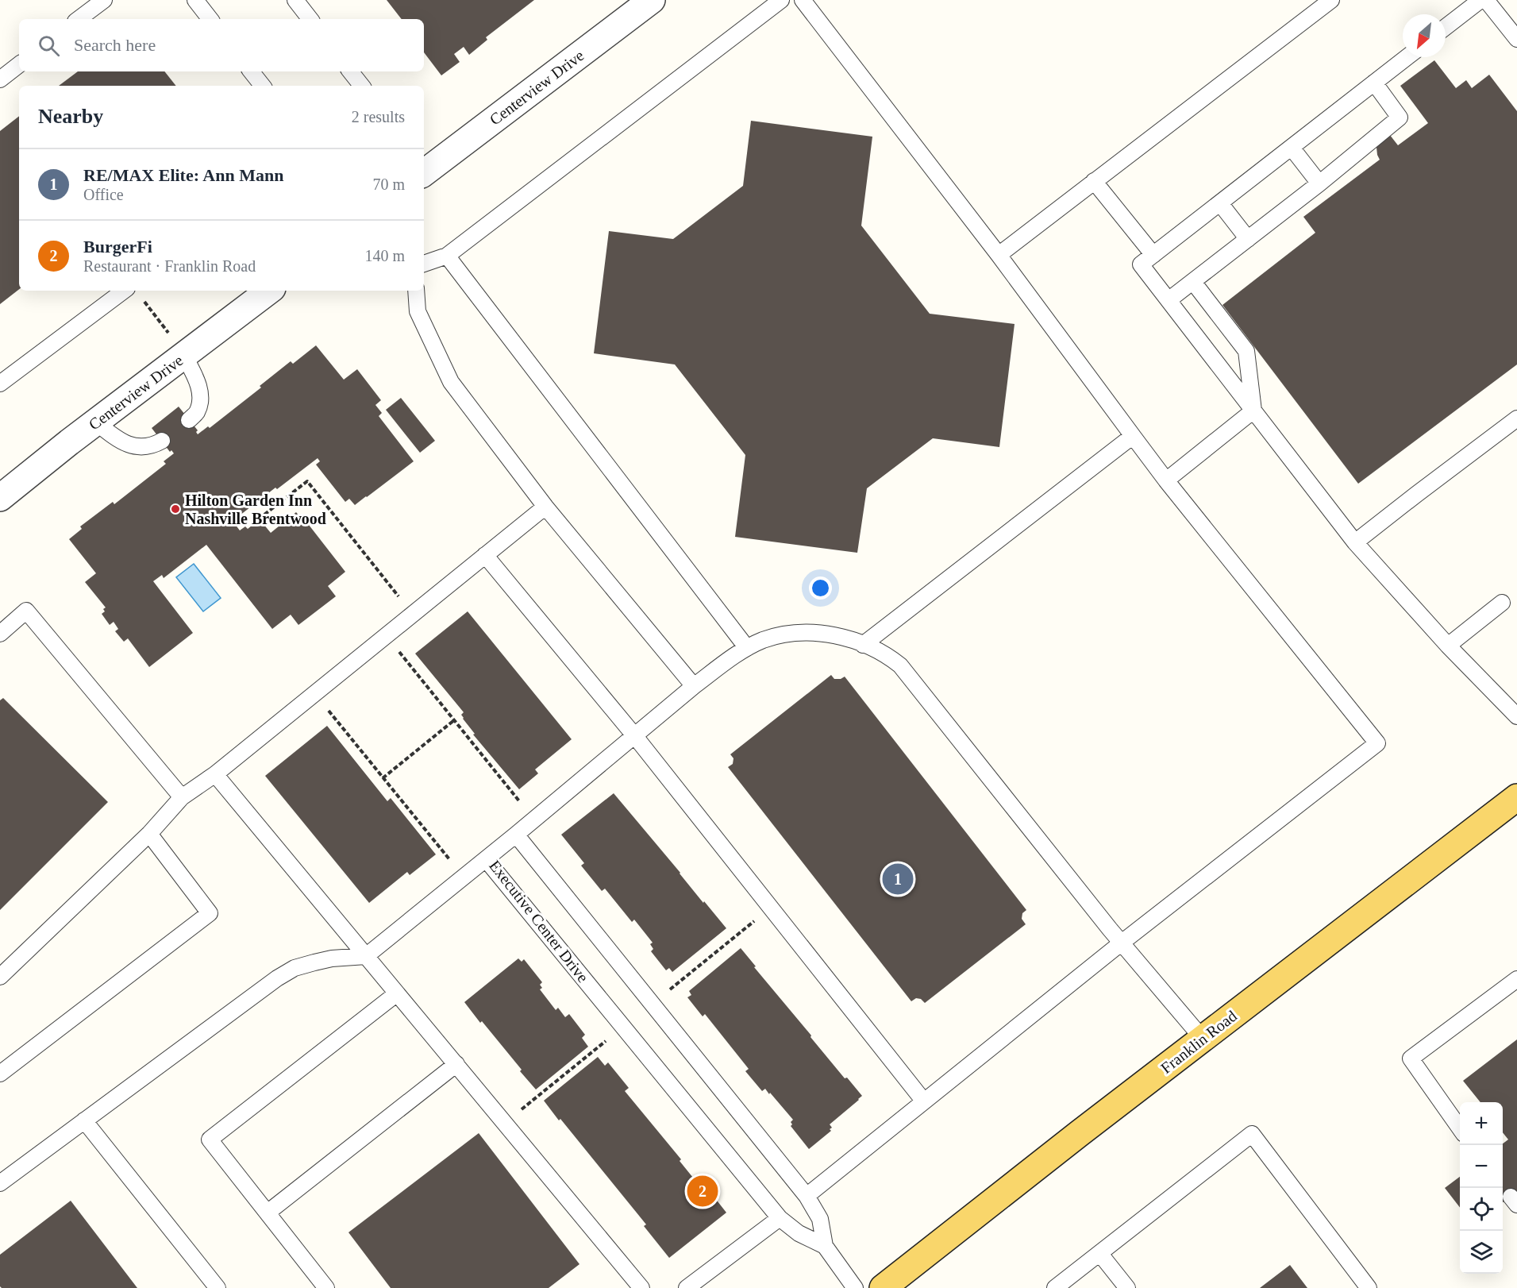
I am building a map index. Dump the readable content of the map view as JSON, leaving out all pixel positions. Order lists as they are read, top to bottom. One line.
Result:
{"streets":{"main road":["Franklin Road"],"street":["Centerview Drive"],"lane":["Executive Center Drive"]},"crossings":[["Executive Center Drive","Franklin Road"]],"places":["Hilton Garden Inn Nashville Brentwood"],"north":"bottom left","page":{"search":"Search here","heading":["Nearby","2 results"],"list":[{"mark":"1","name":"RE/MAX Elite: Ann Mann","note":"Office","value":"70 m"},{"mark":"2","name":"BurgerFi","note":"Restaurant · Franklin Road","value":"140 m"}],"pins":["1","2"],"map_buttons":["+","−"]}}
